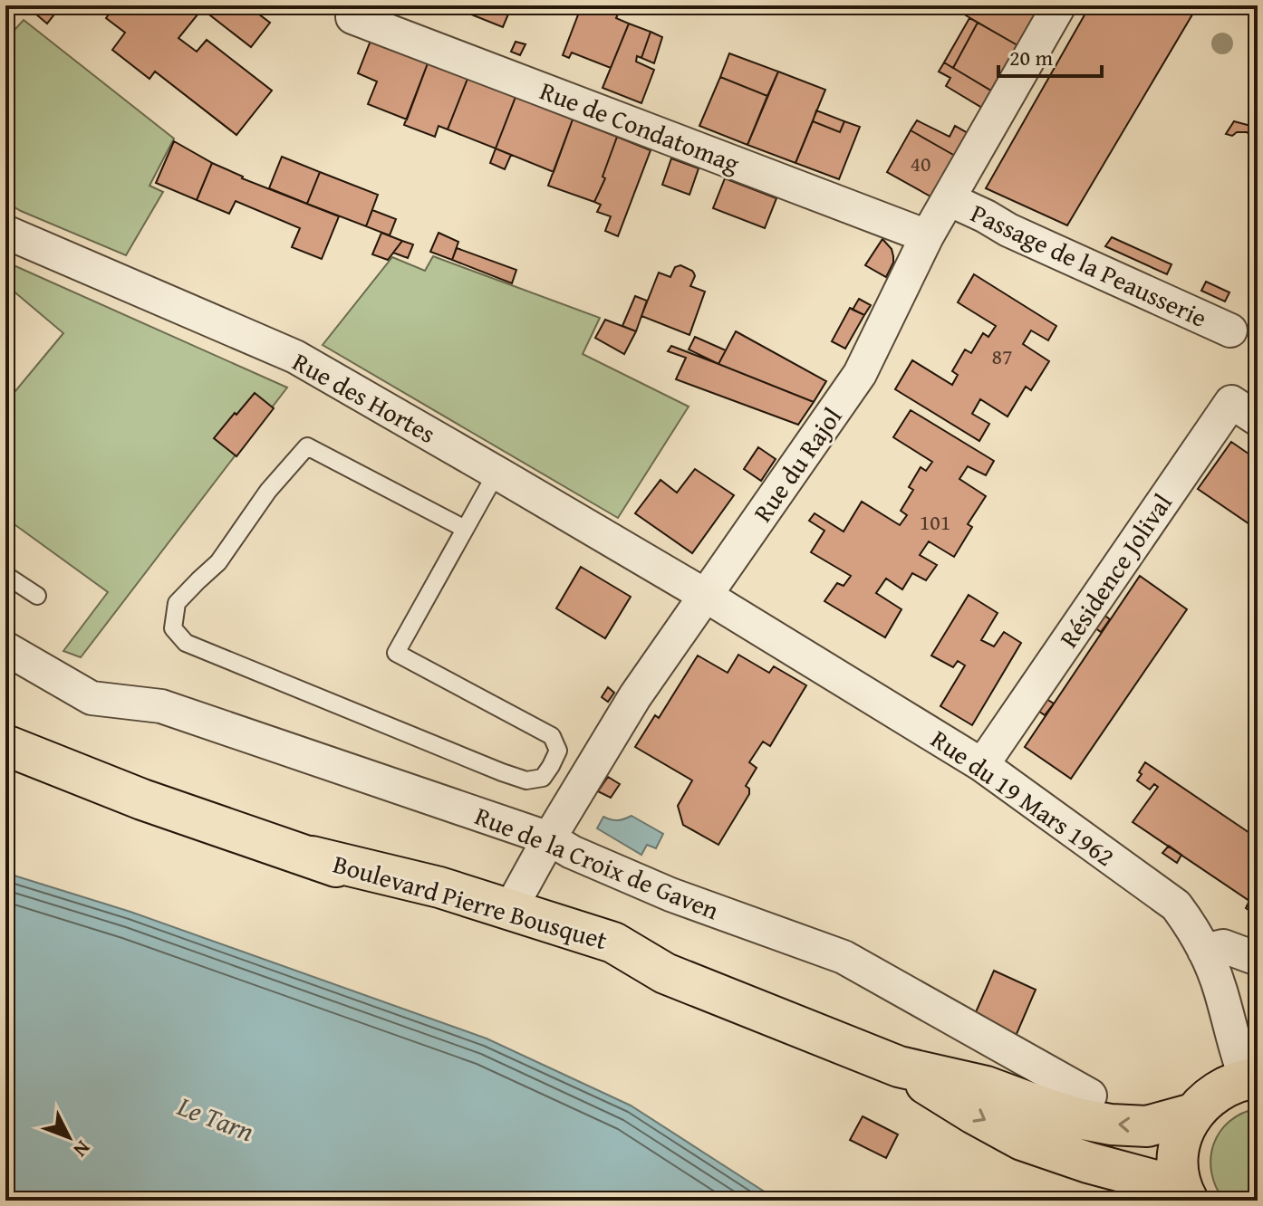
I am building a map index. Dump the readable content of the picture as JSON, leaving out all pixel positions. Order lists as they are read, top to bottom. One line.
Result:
{"streets":{"main road":["Boulevard Pierre Bousquet"],"street":["Rue de Condatomag","Passage de la Peausserie","Rue des Hortes","Rue du Rajol","Résidence Jolival","Rue du 19 Mars 1962","Rue de la Croix de Gaven"]},"crossings":[["Rue de Condatomag","Rue du Rajol"],["Passage de la Peausserie","Rue du Rajol"],["Rue des Hortes","Rue du Rajol"],["Rue des Hortes","Rue du 19 Mars 1962"],["Rue du Rajol","Rue du 19 Mars 1962"],["Rue du Rajol","Rue de la Croix de Gaven"],["Rue du Rajol","Boulevard Pierre Bousquet"],["Résidence Jolival","Rue du 19 Mars 1962"]],"water":["Le Tarn"],"house_numbers":["40","87","101"],"scale_bar":"20 m","north":"bottom right"}
